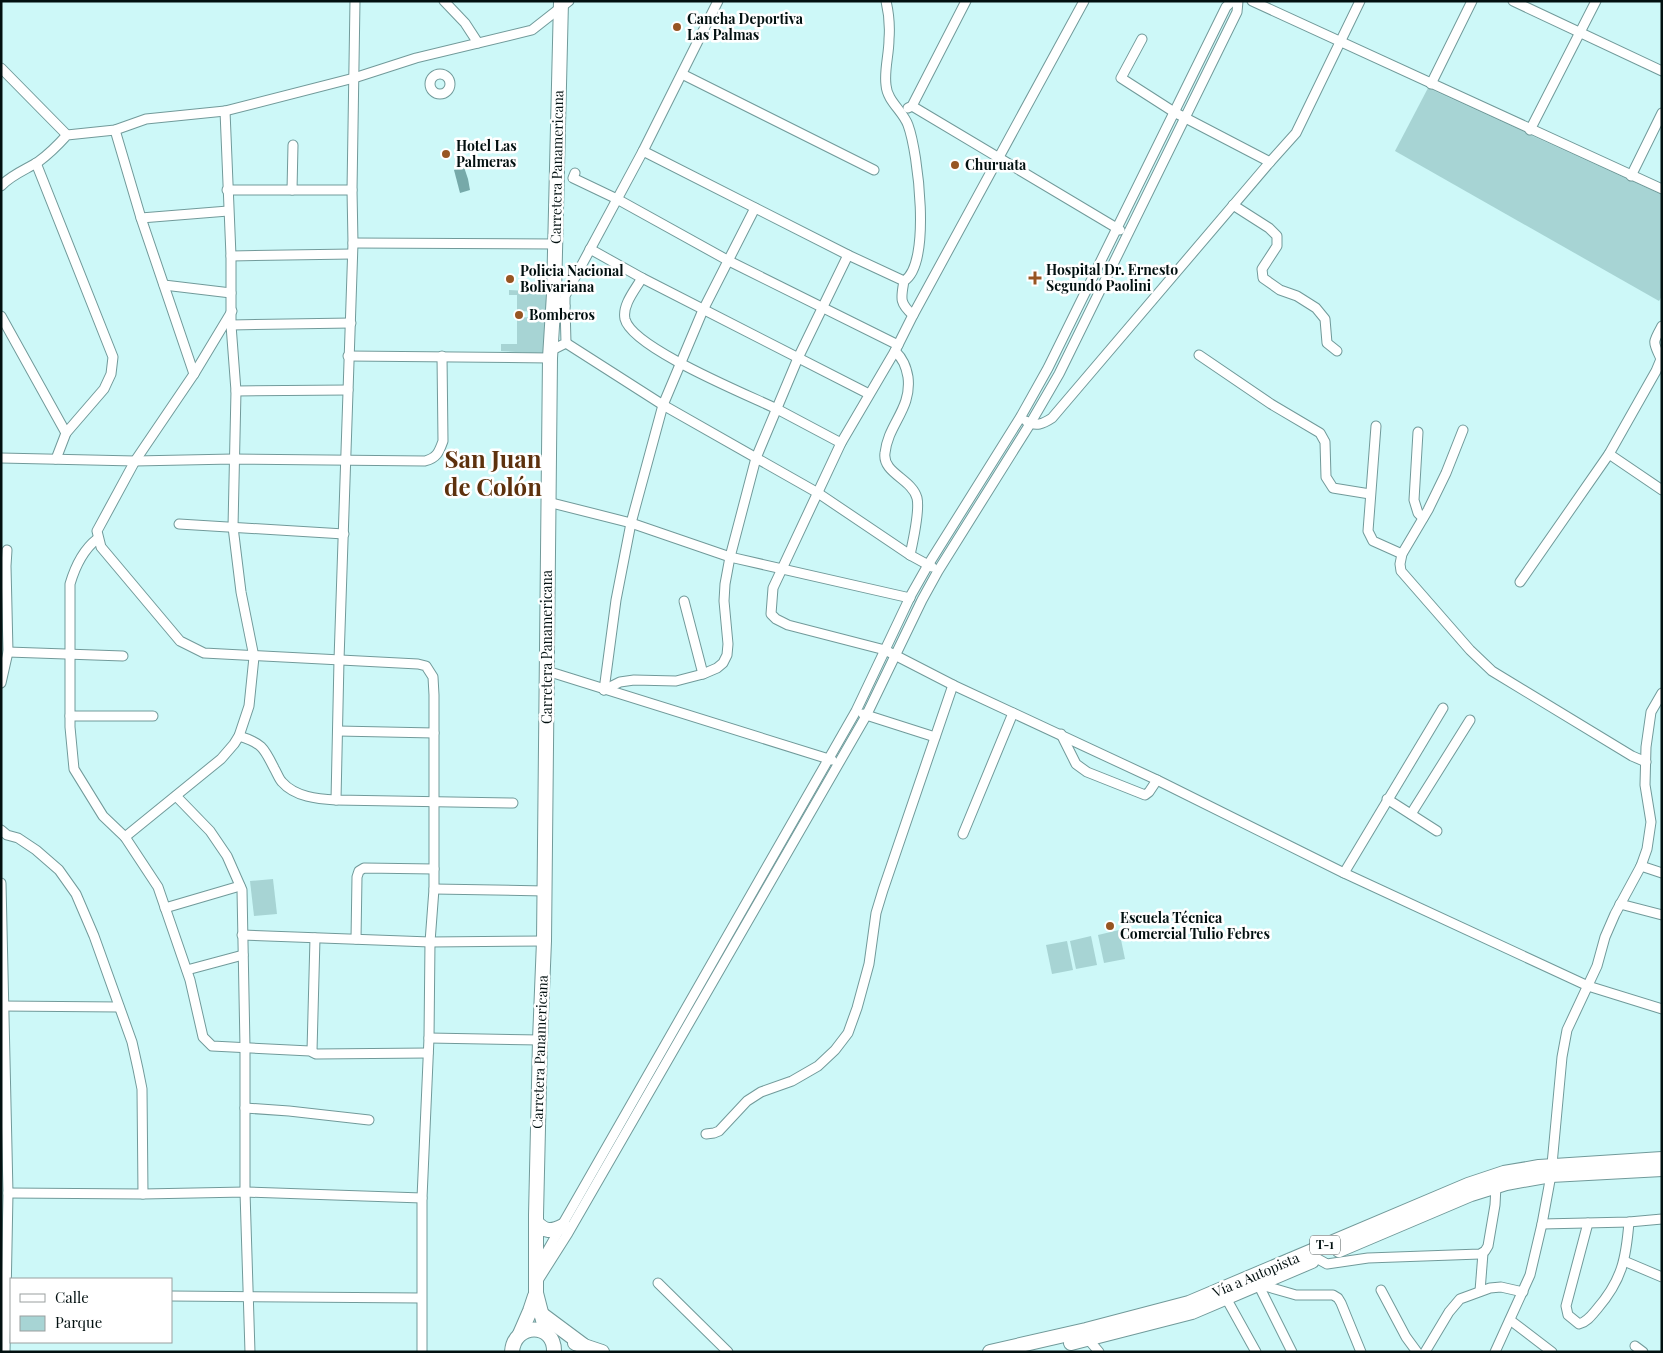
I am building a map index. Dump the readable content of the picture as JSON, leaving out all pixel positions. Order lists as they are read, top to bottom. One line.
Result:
{"streets":{"main road":["Carretera Panamericana","T-1","Vía a Autopista"]},"districts":["San Juan de Colón"],"places":{"other":["Cancha Deportiva Las Palmas","Hotel Las Palmeras","Churuata","Policia Nacional Bolivariana","Bomberos","Escuela Técnica Comercial Tulio Febres"],"health":["Hospital Dr. Ernesto Segundo Paolini"]},"legend":["Calle","Parque"]}
